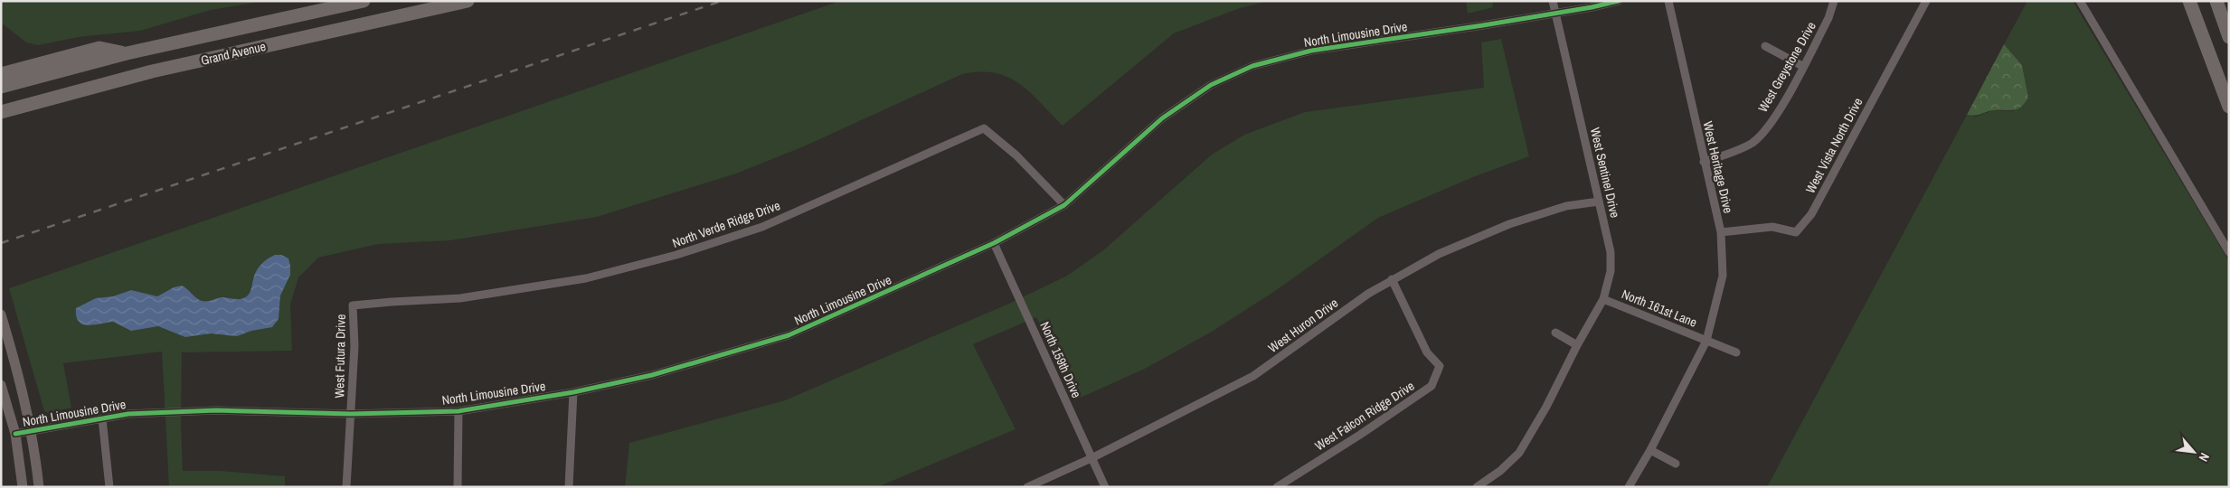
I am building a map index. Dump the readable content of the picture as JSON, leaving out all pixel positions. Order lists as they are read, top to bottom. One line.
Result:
{"streets":{"highway":["Grand Avenue"],"street":["North Limousine Drive","West Greystone Drive","West Vista North Drive","West Heritage Drive","West Sentinel Drive","North Verde Ridge Drive","North 161st Lane","West Huron Drive","West Futura Drive","North 159th Drive","West Falcon Ridge Drive"]},"crossings":[["North Limousine Drive","West Sentinel Drive"],["North Limousine Drive","North Verde Ridge Drive"],["North Limousine Drive","West Futura Drive"],["North Limousine Drive","North 159th Drive"],["West Greystone Drive","West Heritage Drive"],["West Vista North Drive","West Heritage Drive"],["West Heritage Drive","North 161st Lane"],["West Sentinel Drive","North 161st Lane"],["West Sentinel Drive","West Huron Drive"],["North Verde Ridge Drive","West Futura Drive"],["West Huron Drive","North 159th Drive"],["West Huron Drive","West Falcon Ridge Drive"]],"north":"bottom right"}
